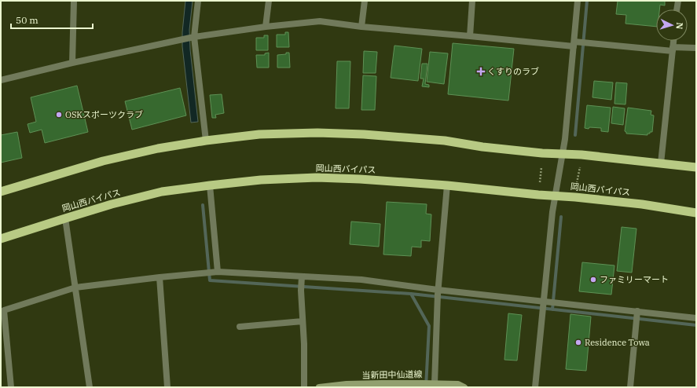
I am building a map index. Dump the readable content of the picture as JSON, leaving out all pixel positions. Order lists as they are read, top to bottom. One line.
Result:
{"streets":{"highway":["岡山西バイパス"],"main road":["当新田中仙道線"]},"places":{"health":["くすりのラブ"],"other":["OSKスポーツクラブ","ファミリーマート","Residence Towa"]},"scale_bar":"50 m","north":"right"}
